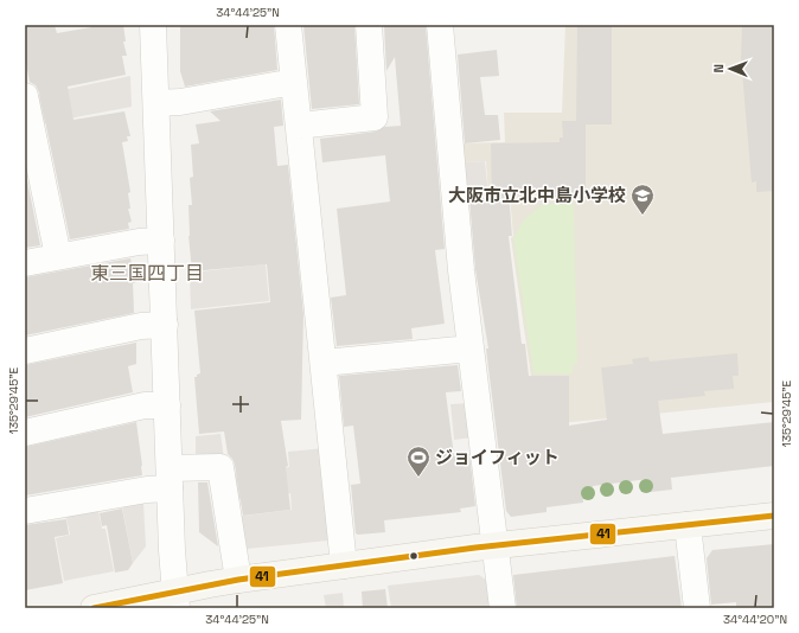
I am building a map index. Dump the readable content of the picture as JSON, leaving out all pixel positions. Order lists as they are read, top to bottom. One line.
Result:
{"districts":["東三国四丁目"],"places":{"school or university":["大阪市立北中島小学校"],"sports":["ジョイフィット"]},"lines":["transit line 41"],"north":"left","coordinates":["34°44'25\"N","135°29'45\"E","34°44'20\"N"]}
